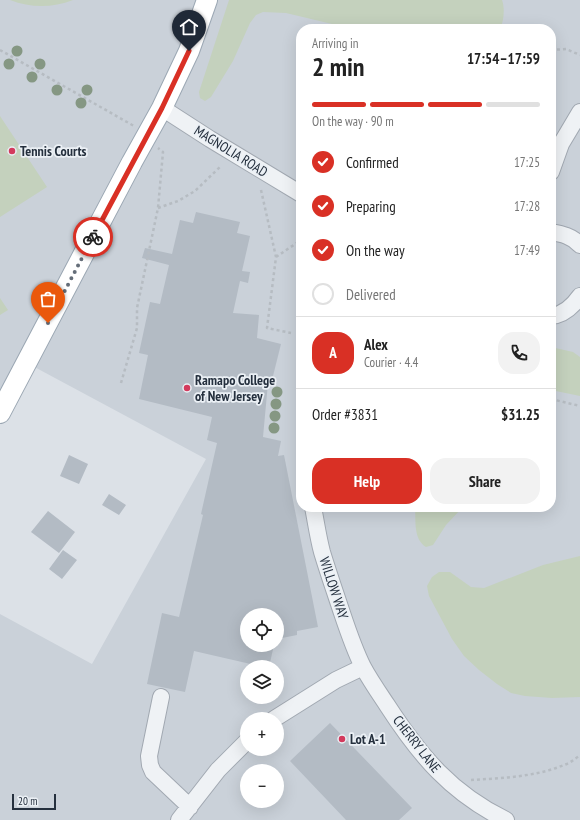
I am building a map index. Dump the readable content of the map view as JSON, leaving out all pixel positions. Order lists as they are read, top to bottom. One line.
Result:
{"streets":{"street":["MAGNOLIA ROAD","WILLOW WAY","CHERRY LANE"]},"crossings":[["WILLOW WAY","CHERRY LANE"]],"places":["Tennis Courts","Ramapo College of New Jersey","Lot A-1"],"scale_bar":"20 m","page":{"heading":["2 min","Arriving in","17:54–17:59"],"panel":["Alex","Courier · 4.4","Order #3831","$31.25"],"bar":"On the way · 90 m","list":[["Confirmed","17:25"],["Preparing","17:28"],["On the way","17:49"],"Delivered"],"round":"A","buttons":["Help","Share"],"map_buttons":["+","−"],"scale":"20 m"}}
